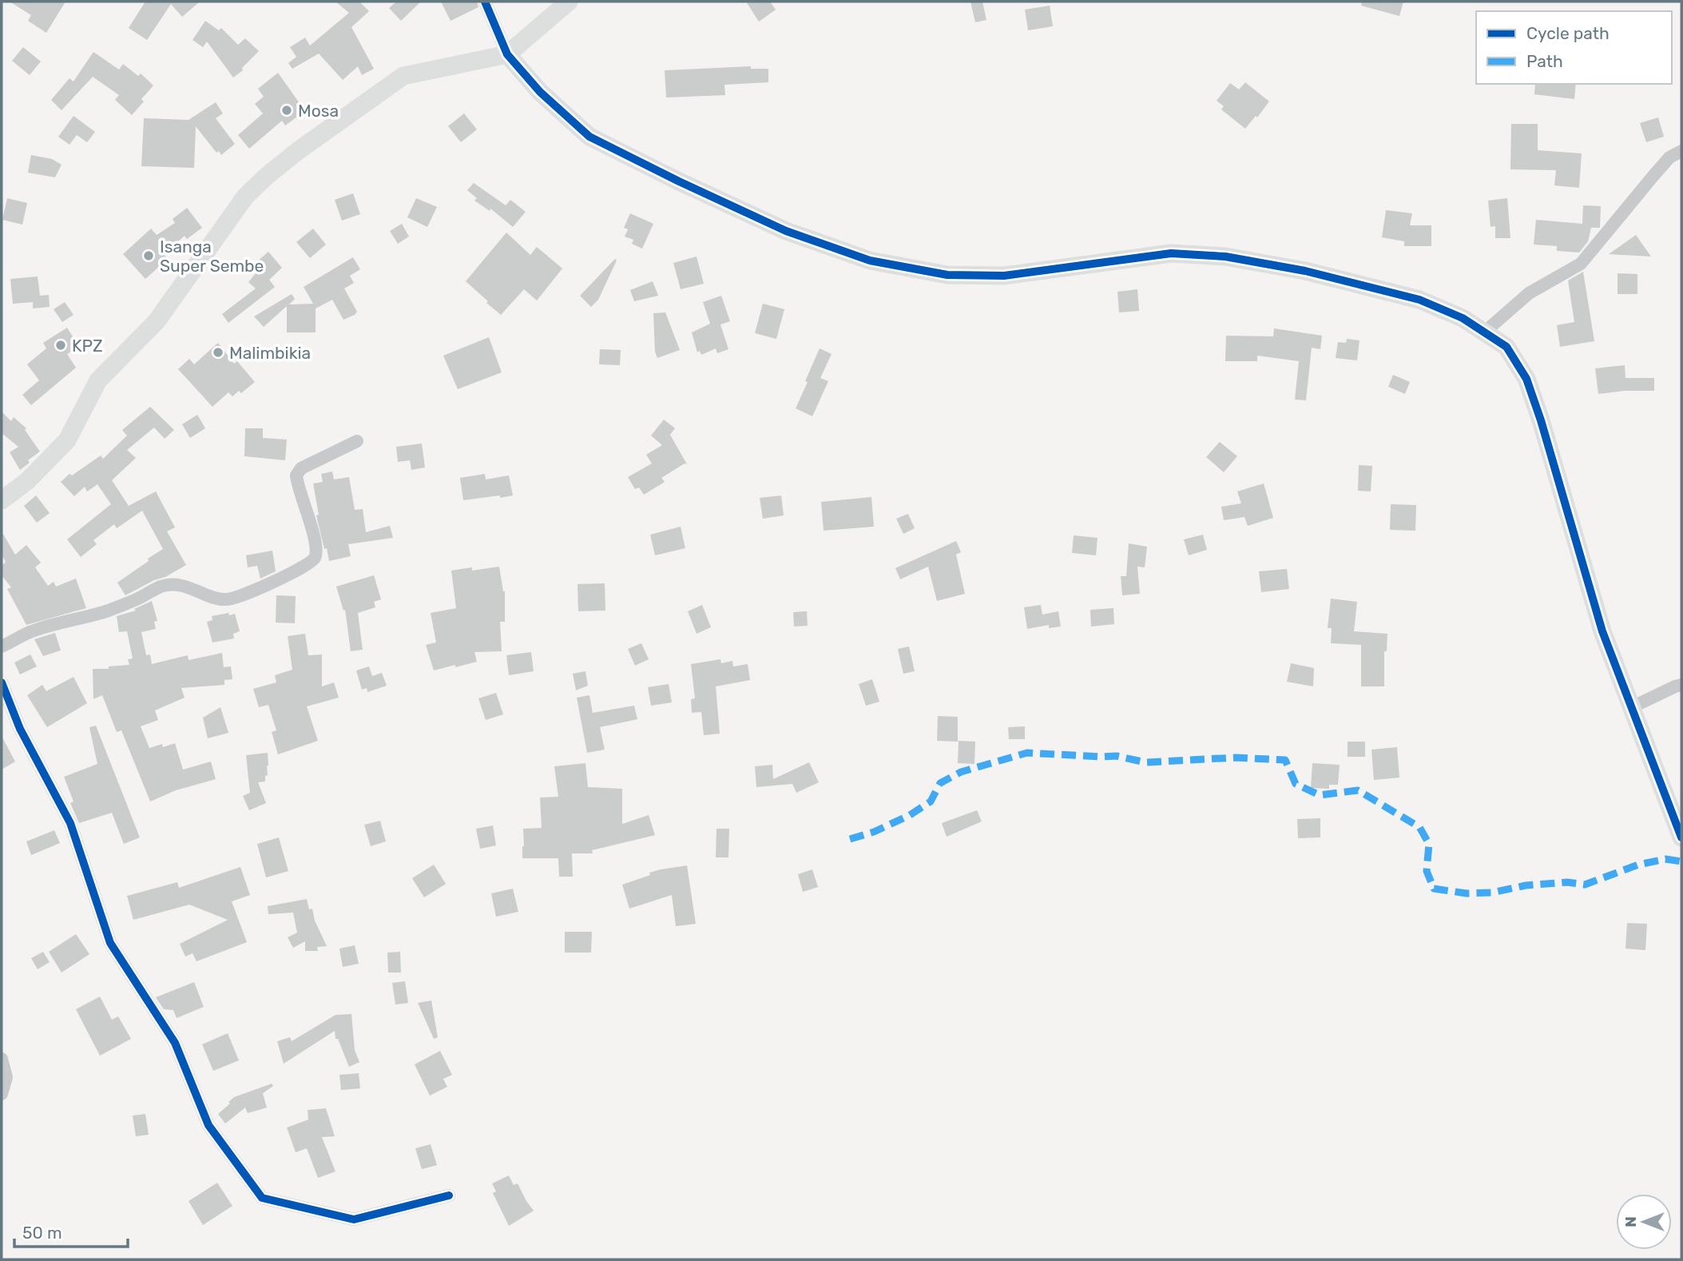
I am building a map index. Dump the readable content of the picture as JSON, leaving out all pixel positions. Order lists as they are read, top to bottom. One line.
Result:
{"places":["Mosa","Isanga Super Sembe","KPZ","Malimbikia"],"legend":["Cycle path","Path"],"scale_bar":"50 m","north":"left"}
